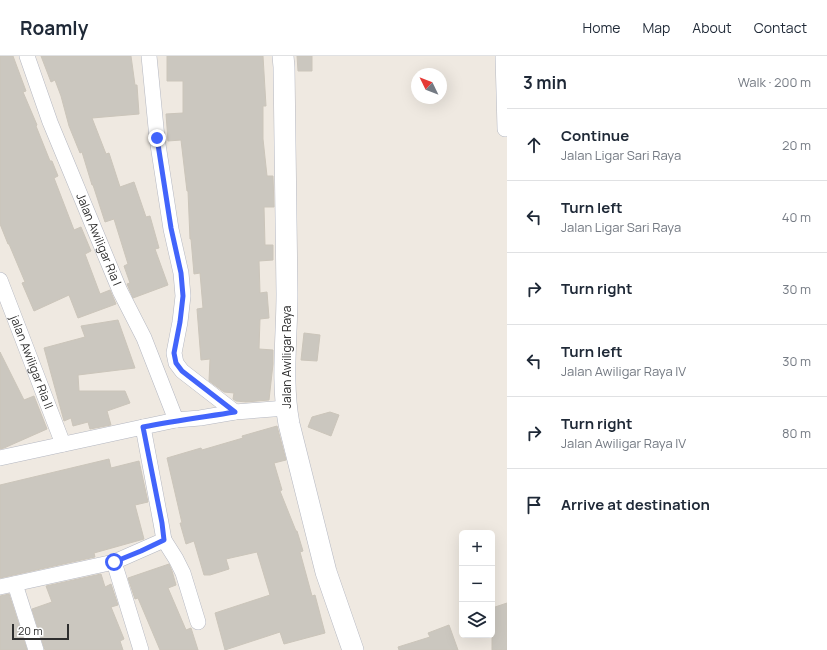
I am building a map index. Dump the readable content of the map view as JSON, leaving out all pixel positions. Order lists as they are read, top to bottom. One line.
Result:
{"streets":{"street":["Jalan Awiligar Ria I","Jalan Awiligar Raya","jalan Awiligar Ria II"]},"scale_bar":"20 m","north":"top left","page":{"header":"Roamly","nav":["Home","Map","About","Contact"],"heading":["3 min","Walk · 200 m"],"list":[["Continue","Jalan Ligar Sari Raya","20 m"],["Turn left","Jalan Ligar Sari Raya","40 m"],["Turn right","30 m"],["Turn left","Jalan Awiligar Raya IV","30 m"],["Turn right","Jalan Awiligar Raya IV","80 m"],"Arrive at destination"],"map_buttons":["+","−"],"scale":"20 m"}}
